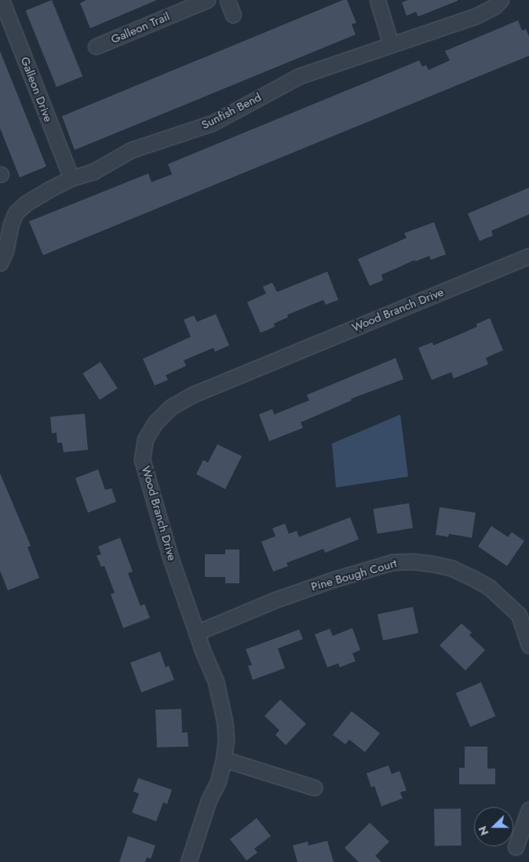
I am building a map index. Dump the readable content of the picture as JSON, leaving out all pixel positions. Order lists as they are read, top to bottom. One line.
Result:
{"streets":{"street":["Galleon Trail","Galleon Drive","Sunfish Bend","Wood Branch Drive","Pine Bough Court"]},"crossings":[["Galleon Drive","Sunfish Bend"],["Wood Branch Drive","Pine Bough Court"]],"north":"left"}
